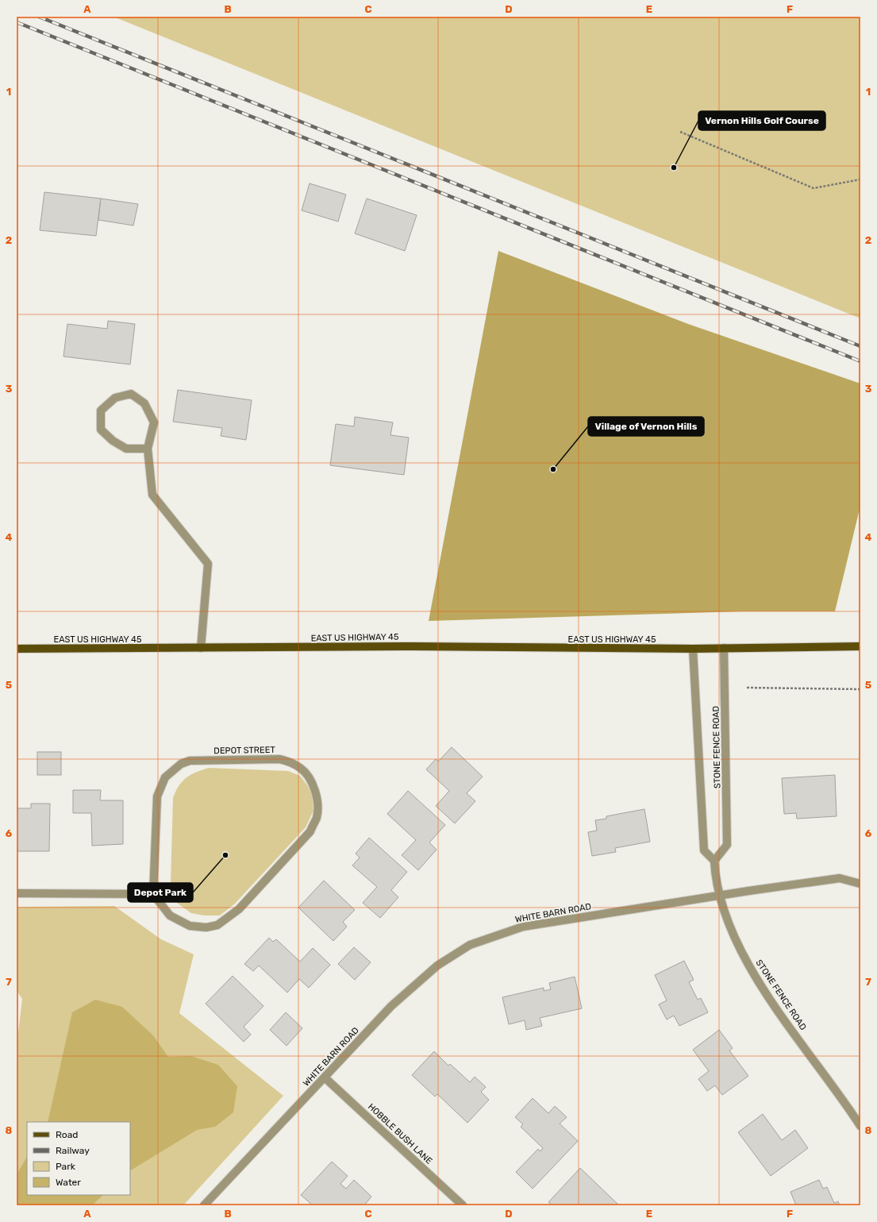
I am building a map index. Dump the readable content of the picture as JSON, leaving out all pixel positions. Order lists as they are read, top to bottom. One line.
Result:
{"streets":{"main road":["EAST US HIGHWAY 45"],"street":["STONE FENCE ROAD","DEPOT STREET","WHITE BARN ROAD","HOBBLE BUSH LANE"]},"crossings":[["EAST US HIGHWAY 45","STONE FENCE ROAD"],["STONE FENCE ROAD","WHITE BARN ROAD"],["WHITE BARN ROAD","HOBBLE BUSH LANE"]],"places":["Vernon Hills Golf Course","Village of Vernon Hills","Depot Park"],"legend":["Road","Railway","Park","Water"],"grid":{"columns":["A","B","C","D","E","F"],"rows":["1","2","3","4","5","6","7","8"]}}
